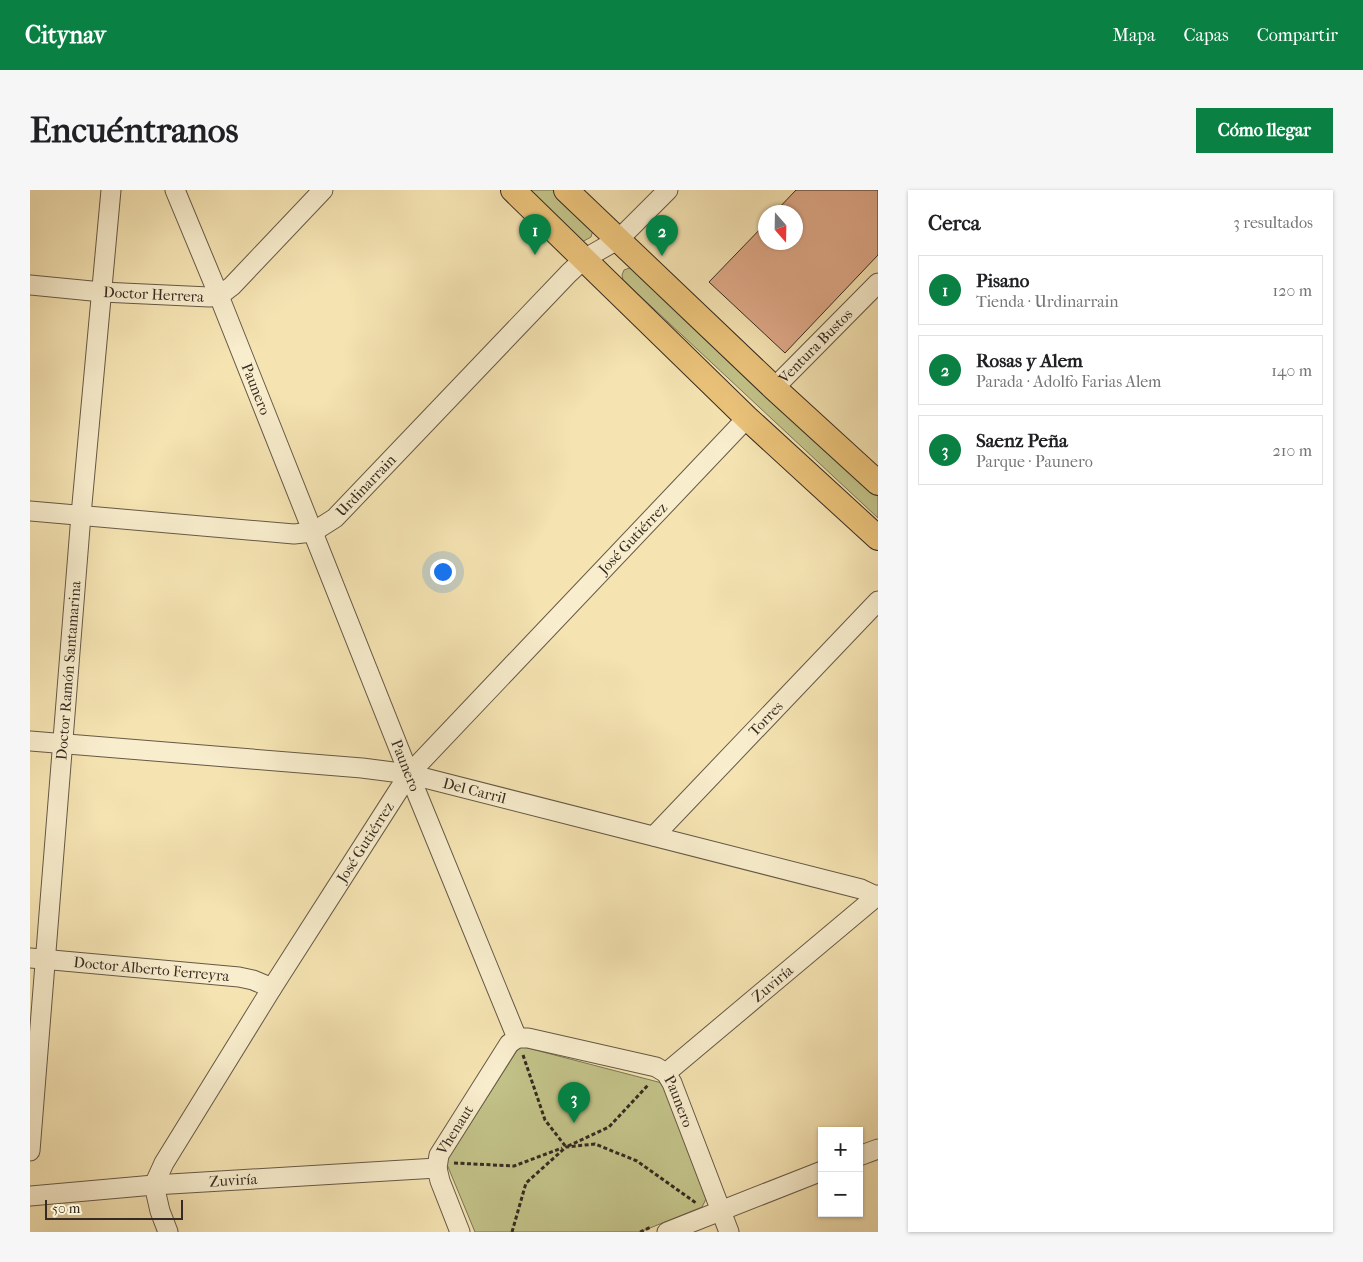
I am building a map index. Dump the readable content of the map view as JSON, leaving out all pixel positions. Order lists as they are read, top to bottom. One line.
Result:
{"streets":{"street":["Doctor Herrera","Ventura Bustos","Paunero","Urdinarrain","José Gutiérrez","Doctor Ramón Santamarina","Torres","Del Carril","Doctor Alberto Ferreyra","Zuviría","Vhenaut"]},"crossings":[["Doctor Herrera","Paunero"],["Doctor Herrera","Doctor Ramón Santamarina"],["Paunero","Urdinarrain"],["Paunero","José Gutiérrez"],["Paunero","Del Carril"],["Paunero","Zuviría"],["Paunero","Vhenaut"],["Urdinarrain","Doctor Ramón Santamarina"],["José Gutiérrez","Del Carril"],["José Gutiérrez","Doctor Alberto Ferreyra"],["José Gutiérrez","Zuviría"],["Doctor Ramón Santamarina","Del Carril"],["Doctor Ramón Santamarina","Doctor Alberto Ferreyra"],["Torres","Del Carril"],["Del Carril","Zuviría"],["Zuviría","Vhenaut"]],"scale_bar":"50 m","north":"bottom","page":{"header":"Citynav","nav":["Mapa","Capas","Compartir"],"buttons":"Cómo llegar","title":"Encuéntranos","heading":["Cerca","3 resultados"],"pins":["1","2","3"],"list":[{"mark":"1","name":"Pisano","note":"Tienda · Urdinarrain","value":"120 m"},{"mark":"2","name":"Rosas y Alem","note":"Parada · Adolfo Farias Alem","value":"140 m"},{"mark":"3","name":"Saenz Peña","note":"Parque · Paunero","value":"210 m"}],"map_buttons":["+","−"],"scale":"50 m"}}
